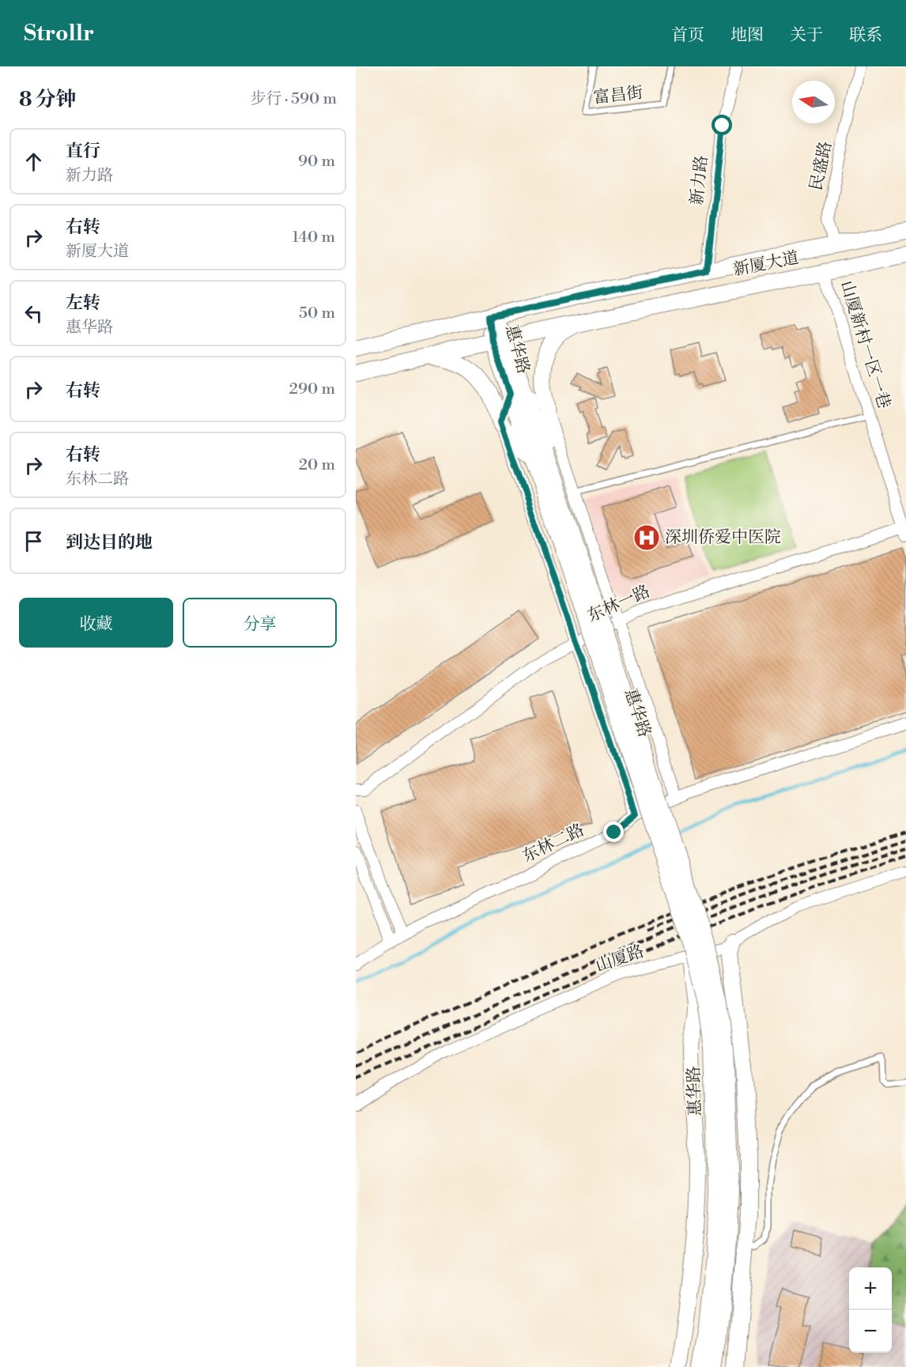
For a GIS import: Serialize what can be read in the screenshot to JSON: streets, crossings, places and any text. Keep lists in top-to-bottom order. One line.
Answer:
{"streets":{"main road":["新厦大道","惠华路"],"street":["民盛路","新力路","山厦新村一区一巷","东林一路","东林二路","山厦路"],"lane":["富昌街"]},"crossings":[["民盛路","新厦大道"],["新力路","新厦大道"],["新厦大道","山厦新村一区一巷"],["新厦大道","惠华路"],["山厦新村一区一巷","东林一路"]],"places":{"hospital":["深圳侨爱中医院"]},"north":"left","page":{"header":"Strollr","nav":["首页","地图","关于","联系"],"heading":["8 分钟","步行 · 590 m"],"list":[["直行","新力路","90 m"],["右转","新厦大道","140 m"],["左转","惠华路","50 m"],["右转","290 m"],["右转","东林二路","20 m"],"到达目的地"],"buttons":["收藏","分享"],"map_buttons":["+","−"]}}
